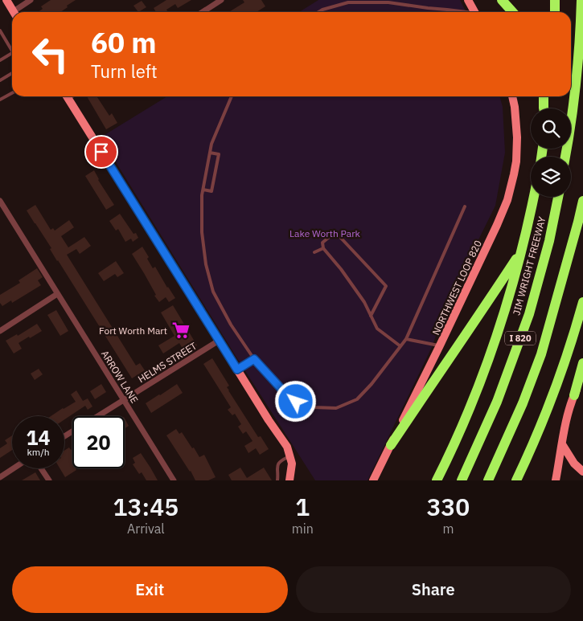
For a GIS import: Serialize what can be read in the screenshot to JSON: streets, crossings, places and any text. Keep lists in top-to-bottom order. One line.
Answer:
{"streets":{"highway":["JIM WRIGHT FREEWAY","I 820"],"main road":["NORTHWEST LOOP 820"],"street":["HELMS STREET","ARROW LANE"]},"crossings":[["HELMS STREET","ARROW LANE"]],"parks":["Lake Worth Park"],"places":{"supermarket":["Fort Worth Mart"]},"page":{"turn":["60 m","Turn left"],"speed":"14 km/h","limit":"20","eta":["13:45","Arrival","1","min","330","m"],"buttons":["Exit","Share"]}}
